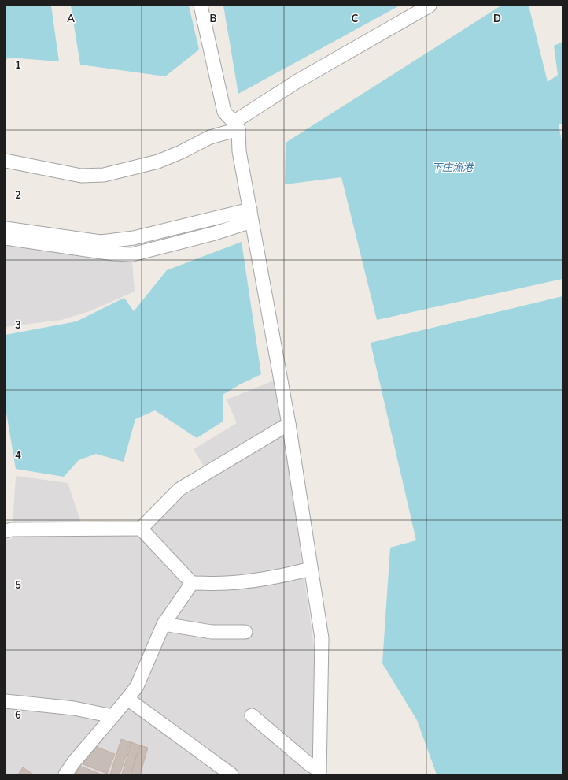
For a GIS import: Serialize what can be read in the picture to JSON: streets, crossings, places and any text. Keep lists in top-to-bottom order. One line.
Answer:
{"water":["下庄漁港"],"grid":{"columns":["A","B","C","D"],"rows":["1","2","3","4","5","6"]}}
